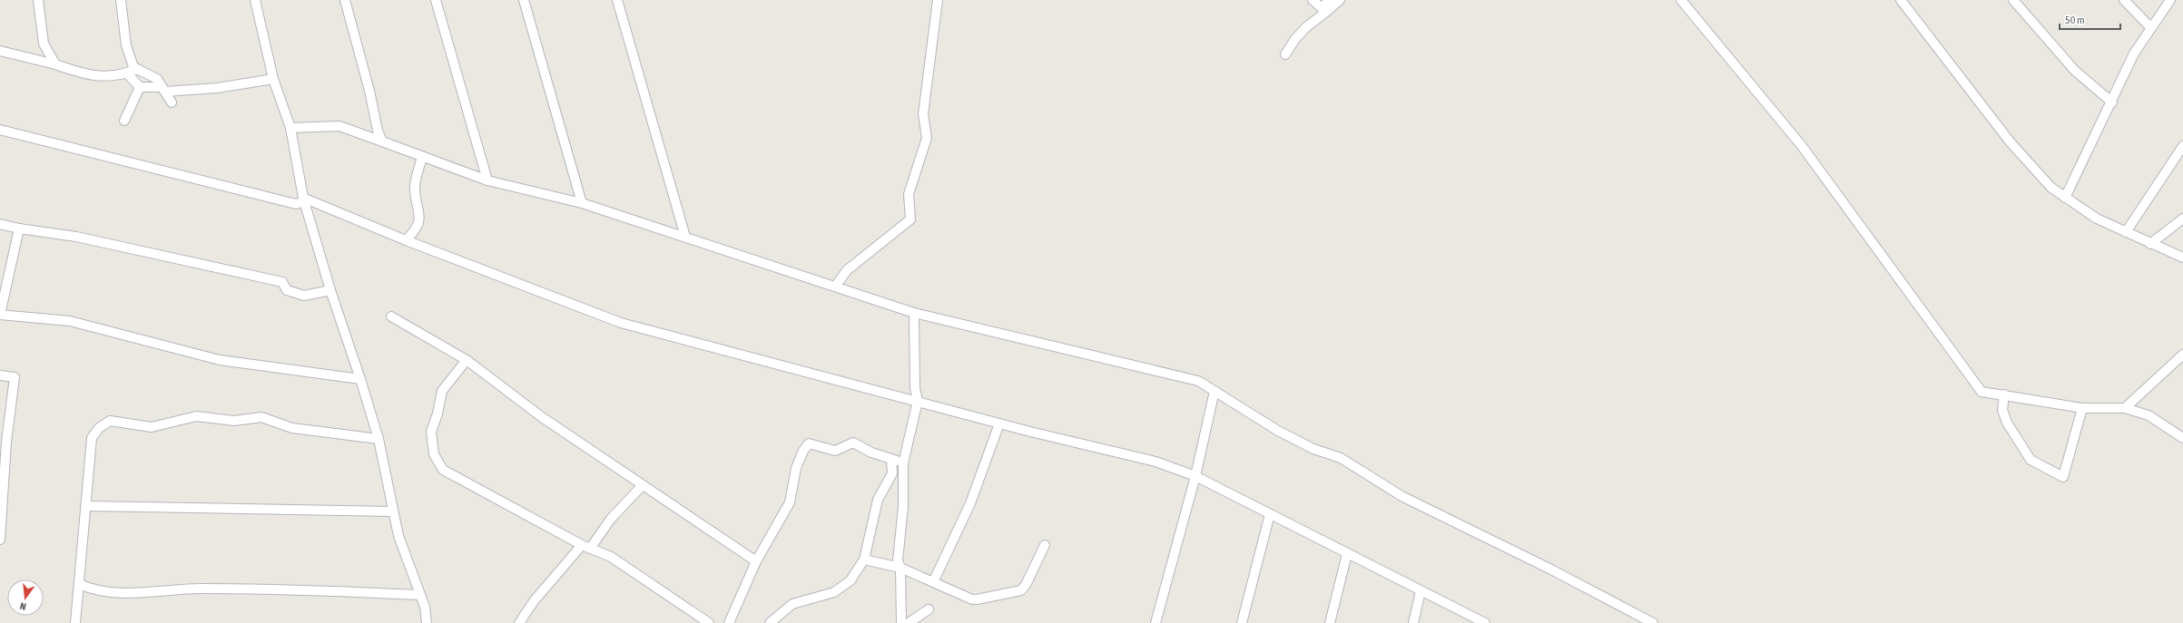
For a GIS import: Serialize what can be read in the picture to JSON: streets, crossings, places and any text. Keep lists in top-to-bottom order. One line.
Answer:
{"scale_bar":"50 m","north":"bottom"}
